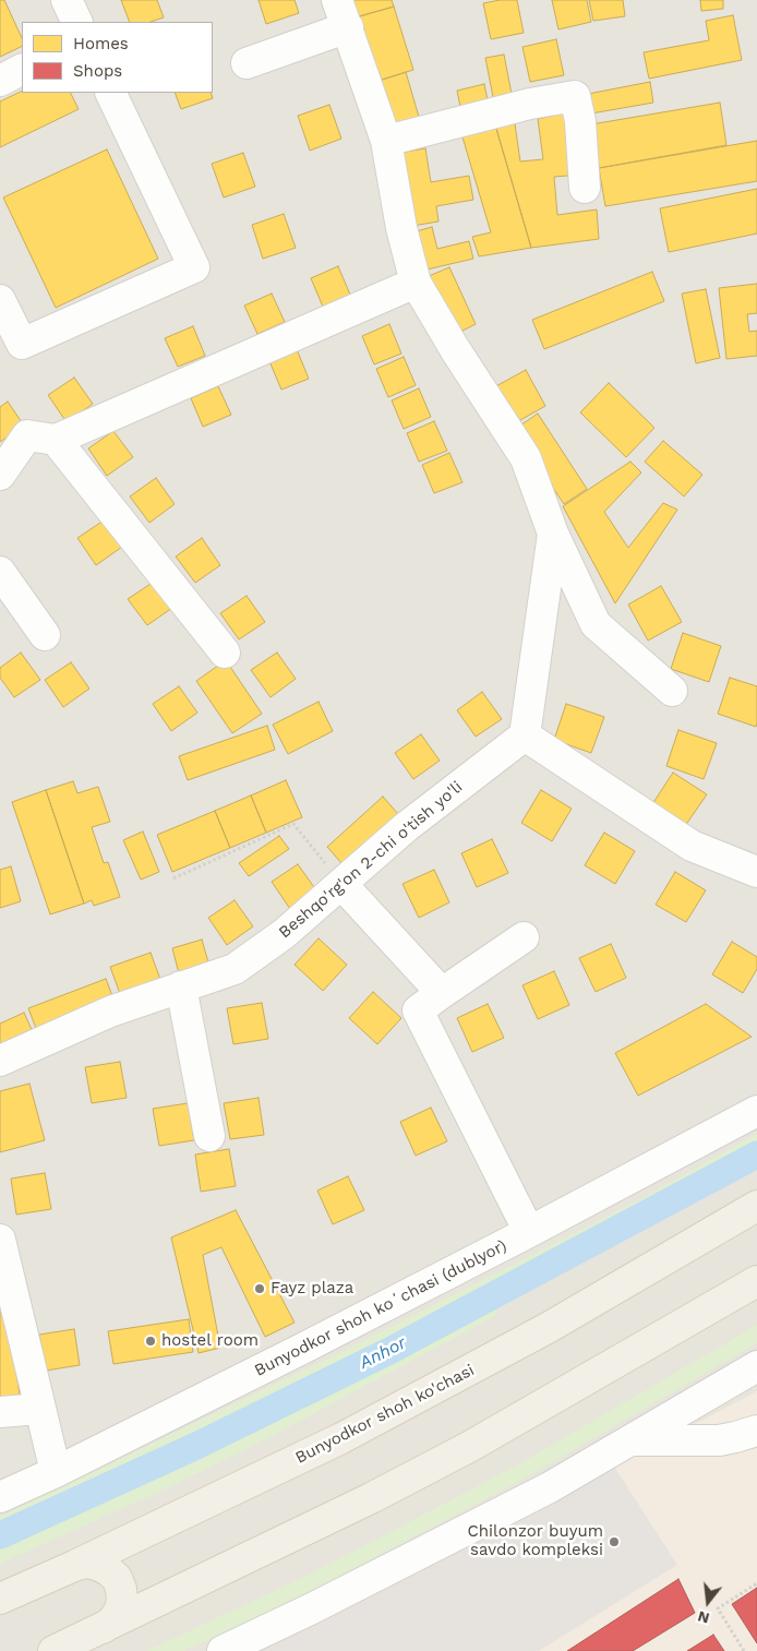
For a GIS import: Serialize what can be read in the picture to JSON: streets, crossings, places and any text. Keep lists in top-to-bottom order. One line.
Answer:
{"streets":{"main road":["Bunyodkor shoh ko'chasi"],"street":["Beshqo'rg'on 2-chi o'tish yo'li","Bunyodkor shoh koʻchasi (dublyor)"]},"water":["Anhor"],"places":["Fayz plaza","hostel room","Chilonzor buyum savdo kompleksi"],"legend":["Homes","Shops"],"north":"bottom"}
